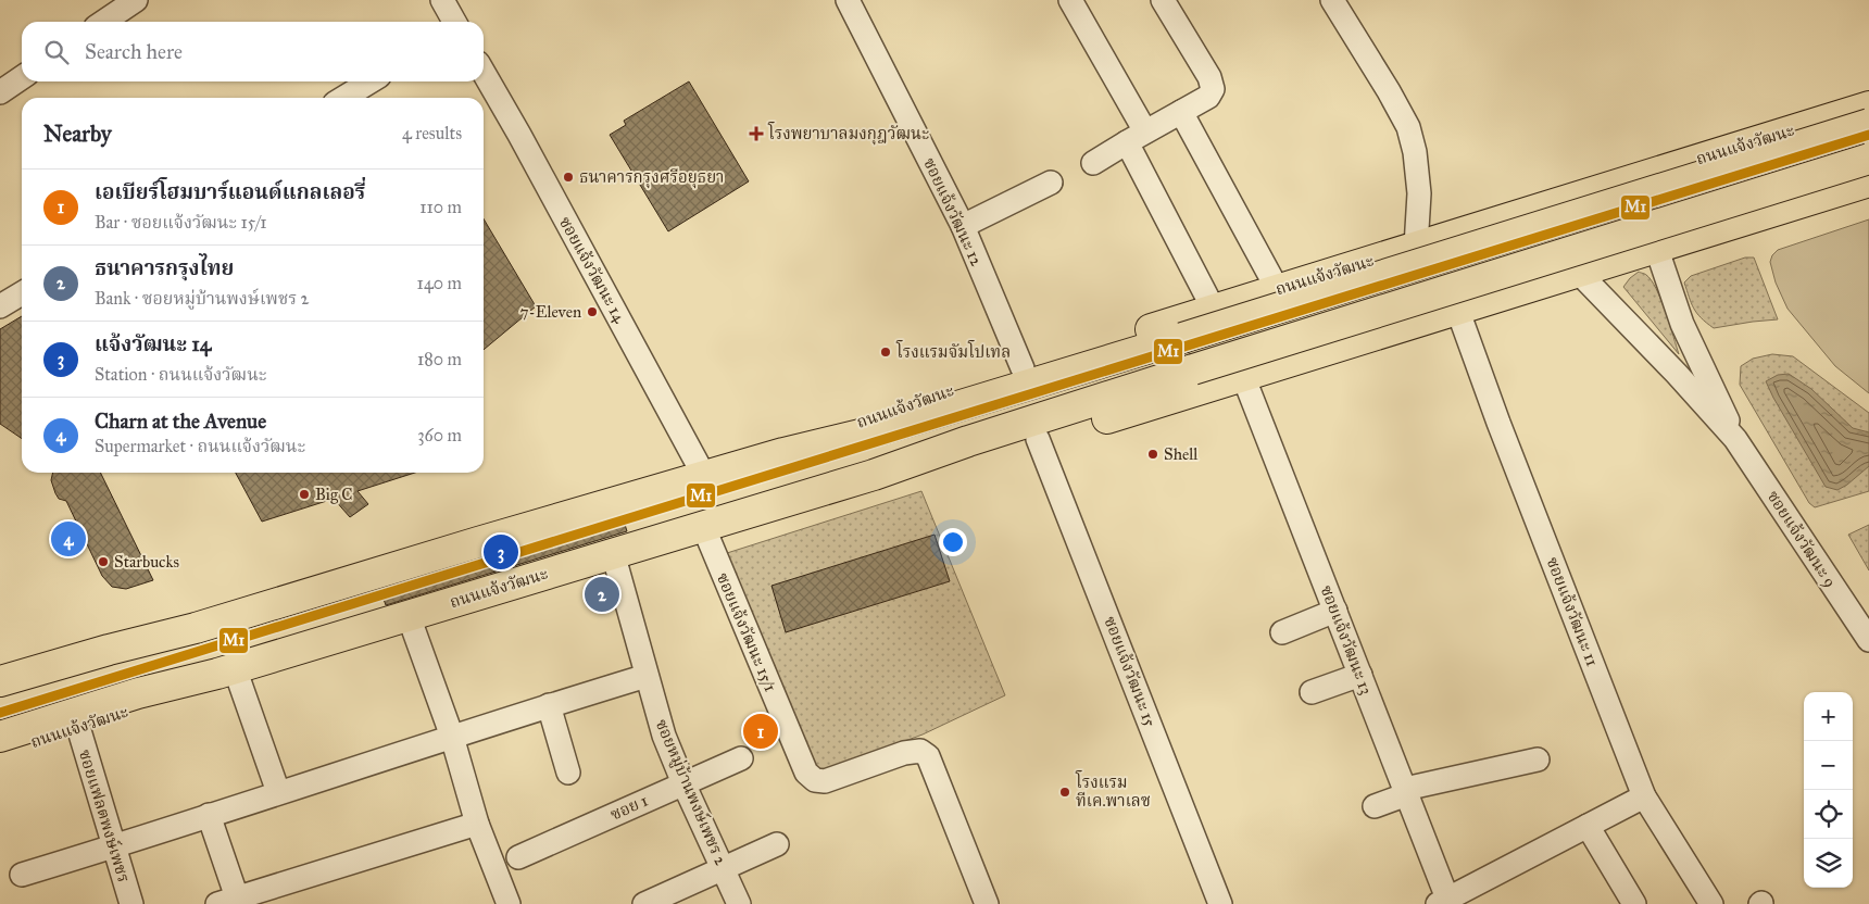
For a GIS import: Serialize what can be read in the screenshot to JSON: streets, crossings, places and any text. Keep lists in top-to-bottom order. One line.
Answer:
{"streets":{"main road":["ถนนแจ้งวัฒนะ"],"street":["ซอยแจ้งวัฒนะ 12","ซอยแจ้งวัฒนะ 14","ซอยแจ้งวัฒนะ 9","ซอยแจ้งวัฒนะ 11","ซอยแจ้งวัฒนะ 15/1","ซอยแจ้งวัฒนะ 13","ซอยแจ้งวัฒนะ 15","ซอยหมู่บ้านพงษ์เพชร 2","ซอย 1","ซอยแฟลตพงษ์เพชร"]},"crossings":[["ถนนแจ้งวัฒนะ","ซอยแจ้งวัฒนะ 12"],["ถนนแจ้งวัฒนะ","ซอยแจ้งวัฒนะ 14"],["ถนนแจ้งวัฒนะ","ซอยแจ้งวัฒนะ 9"],["ถนนแจ้งวัฒนะ","ซอยแจ้งวัฒนะ 11"],["ถนนแจ้งวัฒนะ","ซอยแจ้งวัฒนะ 15/1"],["ถนนแจ้งวัฒนะ","ซอยแจ้งวัฒนะ 13"],["ถนนแจ้งวัฒนะ","ซอยแจ้งวัฒนะ 15"],["ถนนแจ้งวัฒนะ","ซอยหมู่บ้านพงษ์เพชร 2"],["ถนนแจ้งวัฒนะ","ซอยแฟลตพงษ์เพชร"],["ซอยหมู่บ้านพงษ์เพชร 2","ซอย 1"]],"places":{"health":["โรงพยาบาลมงกุฎวัฒนะ"],"other":["ธนาคารกรุงศรีอยุธยา","7-Eleven","โรงแรมจัมโปเทล","Shell","Big C","Starbucks","โรงแรม ทีเค.พาเลซ"]},"lines":["transit line M1"],"page":{"search":"Search here","heading":["Nearby","4 results"],"list":[{"mark":"1","name":"เอเบียร์โฮมบาร์แอนด์แกลเลอรี่","note":"Bar · ซอยแจ้งวัฒนะ 15/1","value":"110 m"},{"mark":"2","name":"ธนาคารกรุงไทย","note":"Bank · ซอยหมู่บ้านพงษ์เพชร 2","value":"140 m"},{"mark":"3","name":"แจ้งวัฒนะ 14","note":"Station · ถนนแจ้งวัฒนะ","value":"180 m"},{"mark":"4","name":"Charn at the Avenue","note":"Supermarket · ถนนแจ้งวัฒนะ","value":"360 m"}],"pins":["4","3","2","1"],"map_buttons":["+","−"]}}
